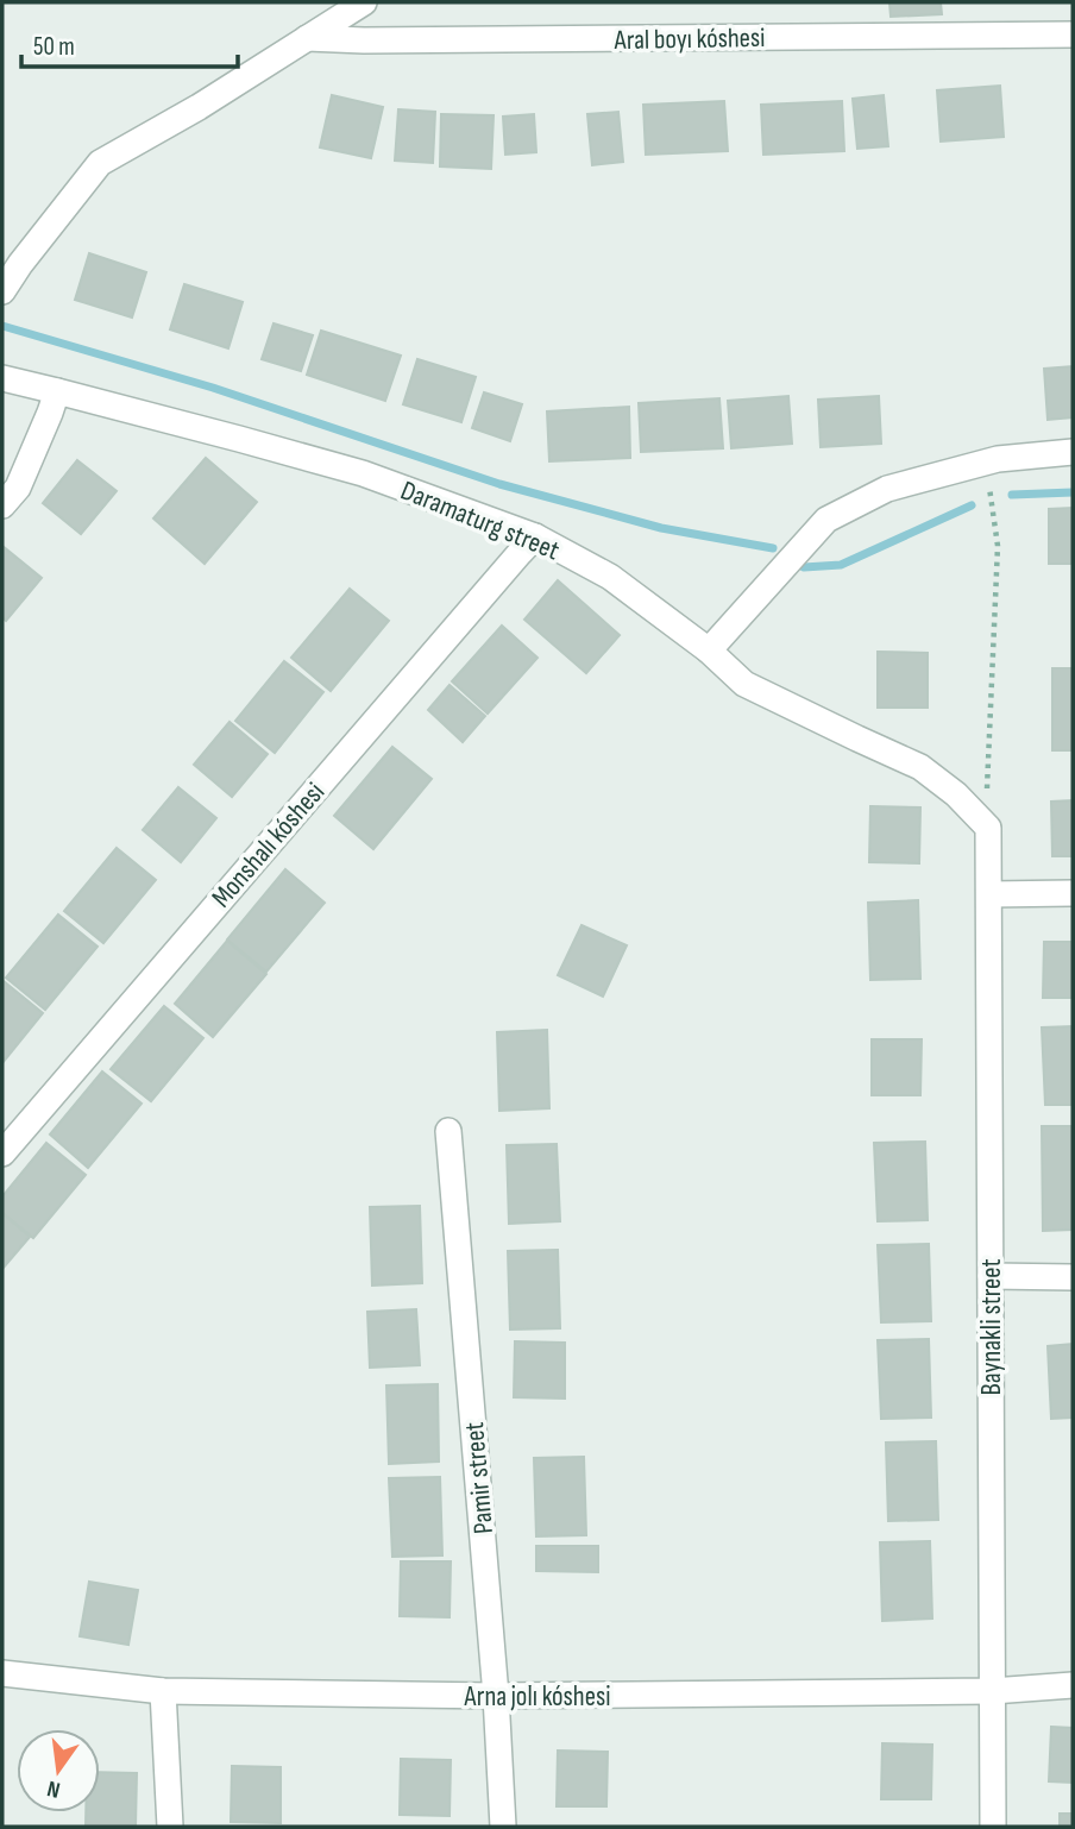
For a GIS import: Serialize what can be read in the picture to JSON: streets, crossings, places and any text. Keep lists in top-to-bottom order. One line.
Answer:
{"streets":{"street":["Aral boyı kóshesi","Daramaturg street","Monshalı kóshesi","Baynakli street","Pamir street","Arna jolı kóshesi"]},"crossings":[["Daramaturg street","Monshalı kóshesi"],["Daramaturg street","Baynakli street"],["Baynakli street","Arna jolı kóshesi"],["Pamir street","Arna jolı kóshesi"]],"scale_bar":"50 m","north":"bottom"}
